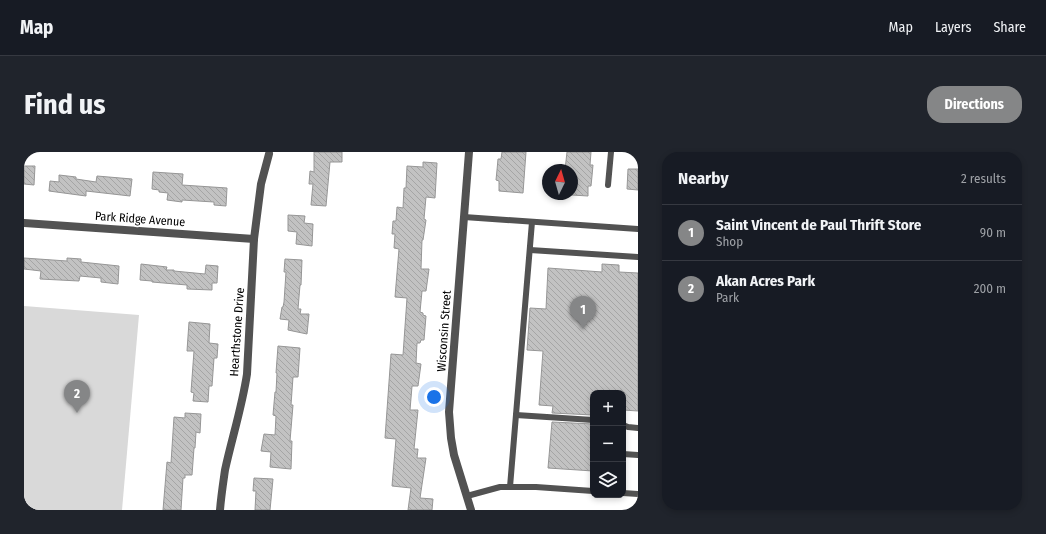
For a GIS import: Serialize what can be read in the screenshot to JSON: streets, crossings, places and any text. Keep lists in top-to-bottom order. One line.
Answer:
{"streets":{"street":["Park Ridge Avenue","Wisconsin Street","Hearthstone Drive"]},"crossings":[["Park Ridge Avenue","Hearthstone Drive"]],"north":"top","page":{"header":"Map","nav":["Map","Layers","Share"],"buttons":"Directions","title":"Find us","heading":["Nearby","2 results"],"list":[{"mark":"1","name":"Saint Vincent de Paul Thrift Store","note":"Shop","value":"90 m"},{"mark":"2","name":"Akan Acres Park","note":"Park","value":"200 m"}],"pins":["1","2"],"map_buttons":["+","−"]}}
